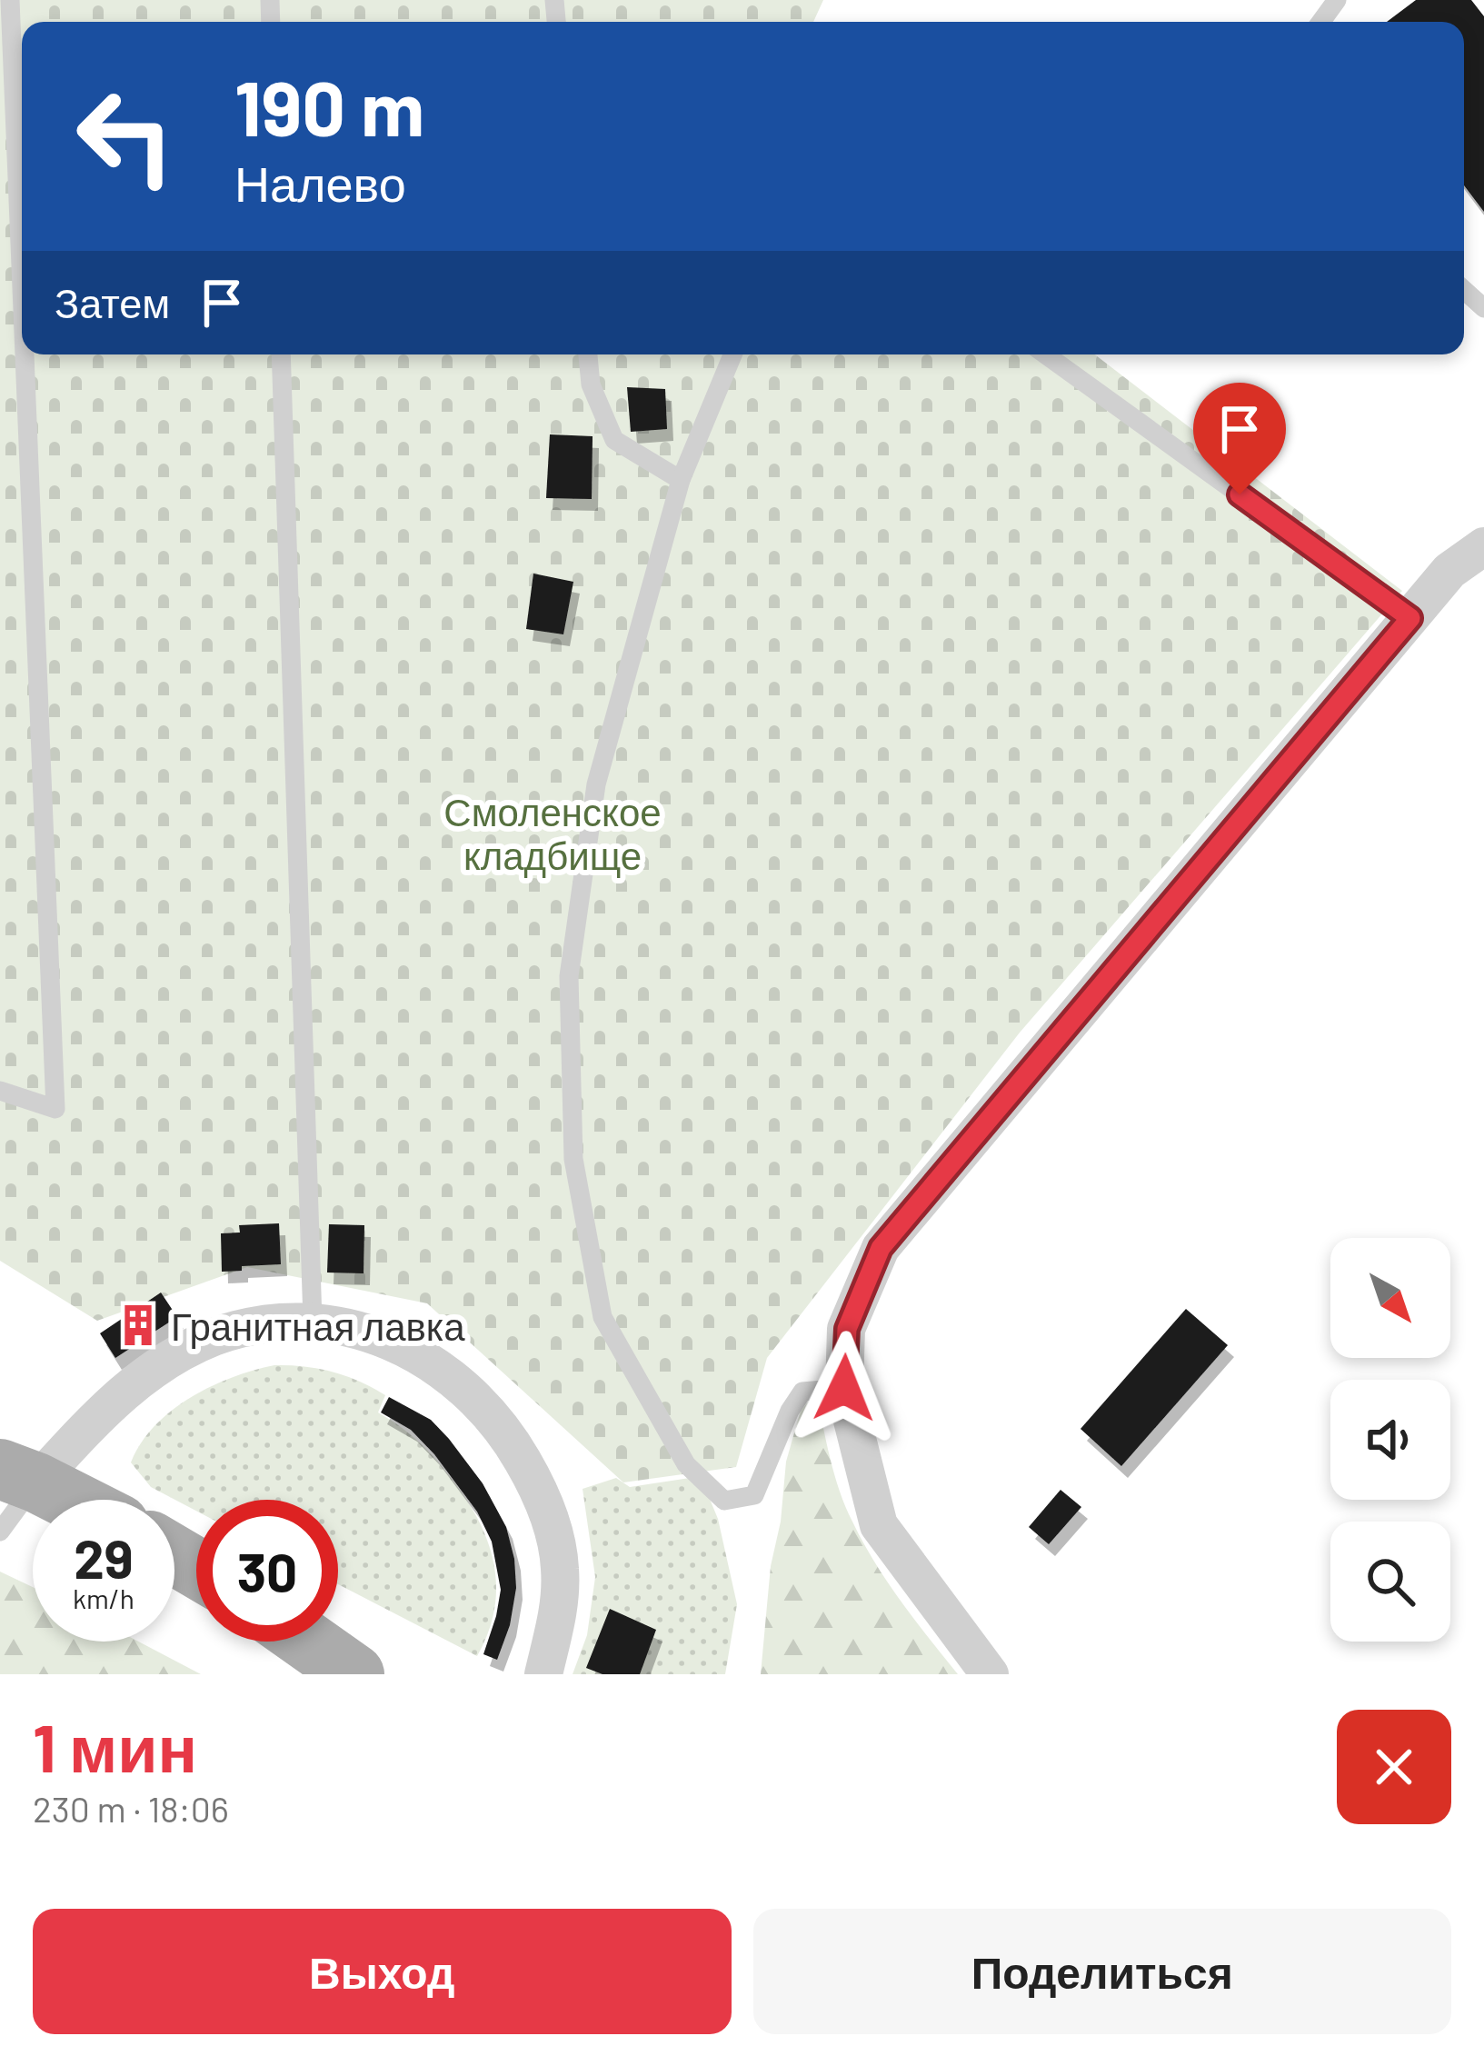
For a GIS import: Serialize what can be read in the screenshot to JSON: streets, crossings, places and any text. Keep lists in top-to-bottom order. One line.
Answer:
{"parks":["Смоленское кладбище"],"places":{"building":["Гранитная лавка"]},"north":"bottom right","page":{"turn":["190 m","Налево"],"then":"Затем","speed":"29 km/h","limit":"30","heading":["1 мин","230 m · 18:06"],"buttons":["Выход","Поделиться"]}}
